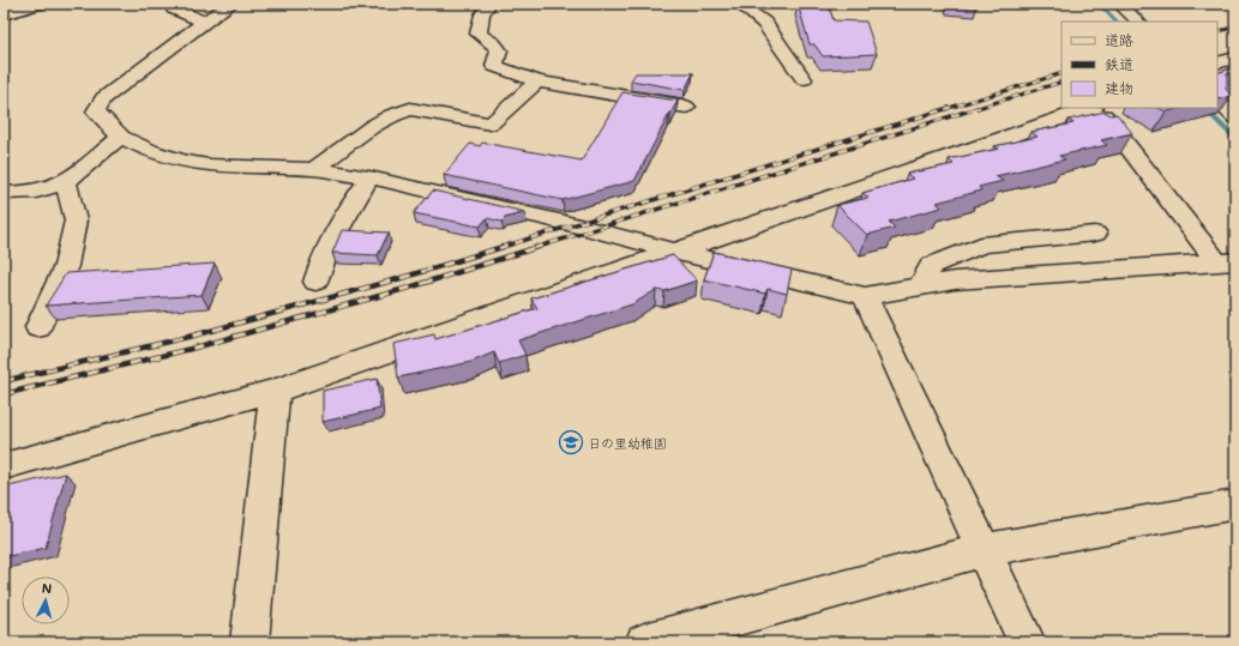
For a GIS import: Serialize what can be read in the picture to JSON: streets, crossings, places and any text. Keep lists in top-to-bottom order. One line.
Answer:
{"places":{"school or university":["日の里幼稚園"]},"legend":["道路","鉄道","建物"],"north":"top"}
